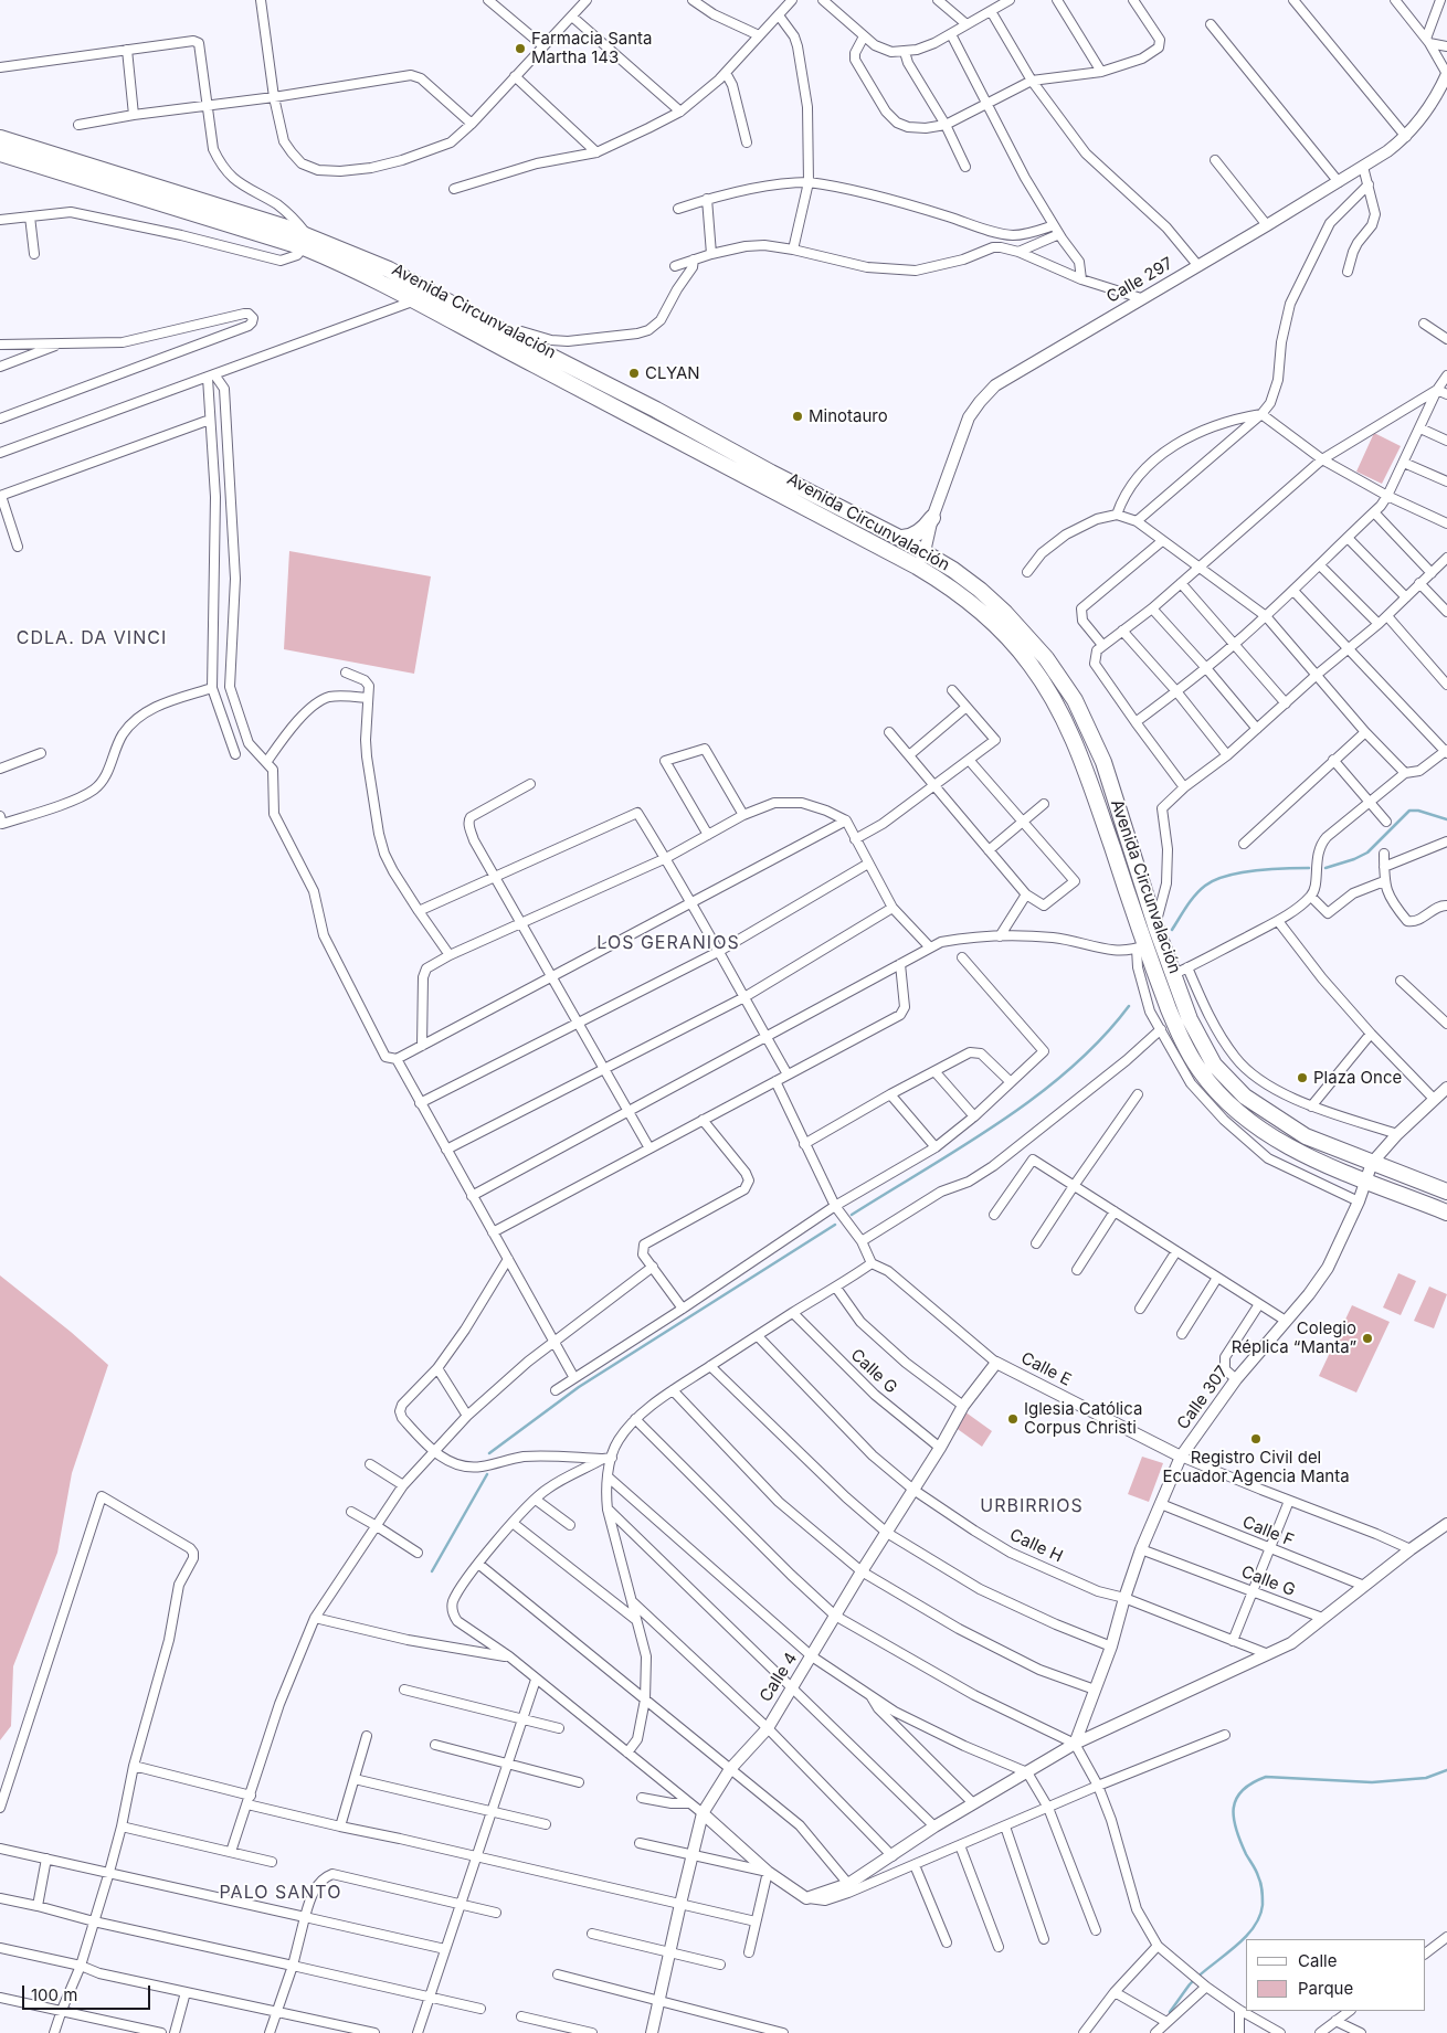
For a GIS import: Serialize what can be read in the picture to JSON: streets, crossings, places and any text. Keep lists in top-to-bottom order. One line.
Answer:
{"streets":{"highway":["Avenida Circunvalación"],"street":["Calle 297","Calle E","Calle G","Calle 307","Calle F","Calle H","Calle 4"]},"crossings":[["Calle 297","Avenida Circunvalación"],["Avenida Circunvalación","Calle 307"],["Calle E","Calle 307"],["Calle E","Calle 4"],["Calle G","Calle 307"],["Calle G","Calle 4"],["Calle 307","Calle F"],["Calle 307","Calle H"],["Calle H","Calle 4"]],"districts":["CDLA. DA VINCI","LOS GERANIOS","URBIRRIOS","PALO SANTO"],"places":["Farmacia Santa Martha 143","CLYAN","Minotauro","Plaza Once","Colegio Réplica “Manta”","Iglesia Católica Corpus Christi","Registro Civil del Ecuador Agencia Manta"],"legend":["Calle","Parque"],"scale_bar":"100 m"}
